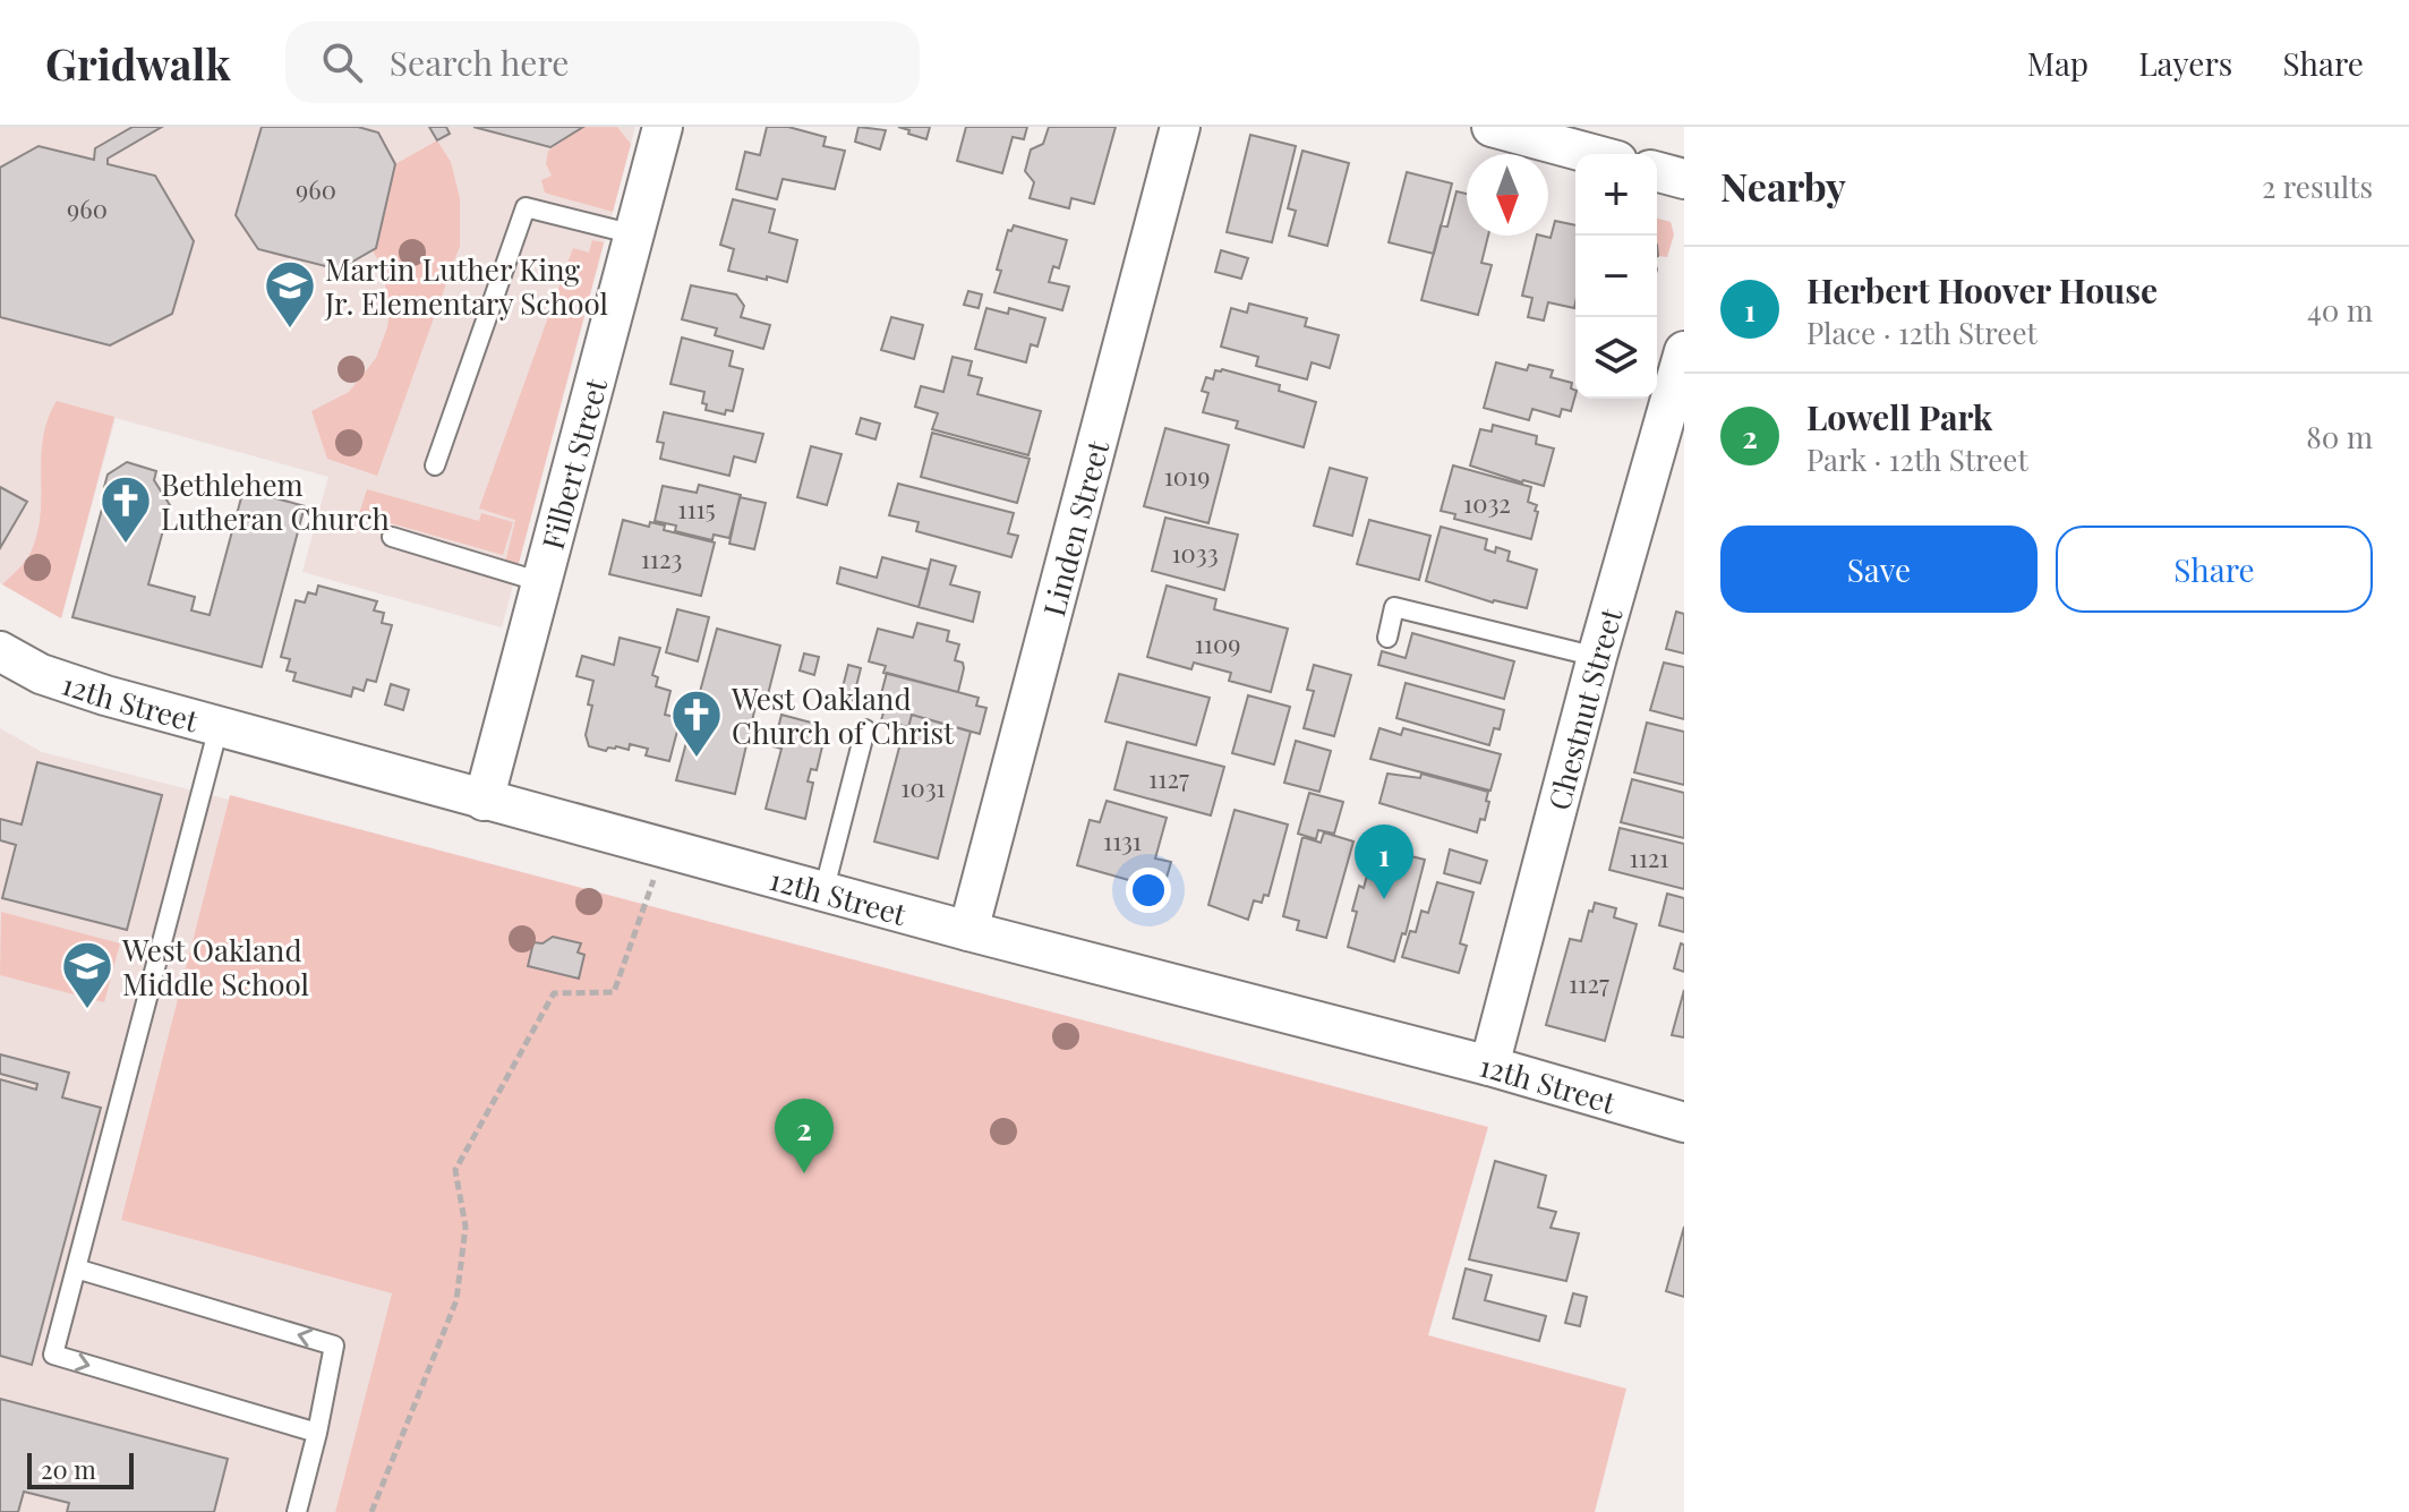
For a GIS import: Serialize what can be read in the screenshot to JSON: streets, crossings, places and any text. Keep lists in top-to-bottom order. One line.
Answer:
{"streets":{"street":["Filbert Street","Linden Street","12th Street","Chestnut Street"]},"crossings":[["Filbert Street","12th Street"],["Linden Street","12th Street"],["12th Street","Chestnut Street"]],"places":{"school or university":["Martin Luther King Jr. Elementary School","West Oakland Middle School"],"church":["Bethlehem Lutheran Church","West Oakland Church of Christ"]},"house_numbers":["960","960","1019","1032","1115","1033","1123","1109","1127","1031","1131","1121","1127"],"scale_bar":"20 m","north":"bottom","page":{"header":"Gridwalk","search":"Search here","nav":["Map","Layers","Share"],"heading":["Nearby","2 results"],"map_buttons":["+","−"],"list":[{"mark":"1","name":"Herbert Hoover House","note":"Place · 12th Street","value":"40 m"},{"mark":"2","name":"Lowell Park","note":"Park · 12th Street","value":"80 m"}],"buttons":["Save","Share"],"pins":["1","2"],"scale":"20 m"}}
